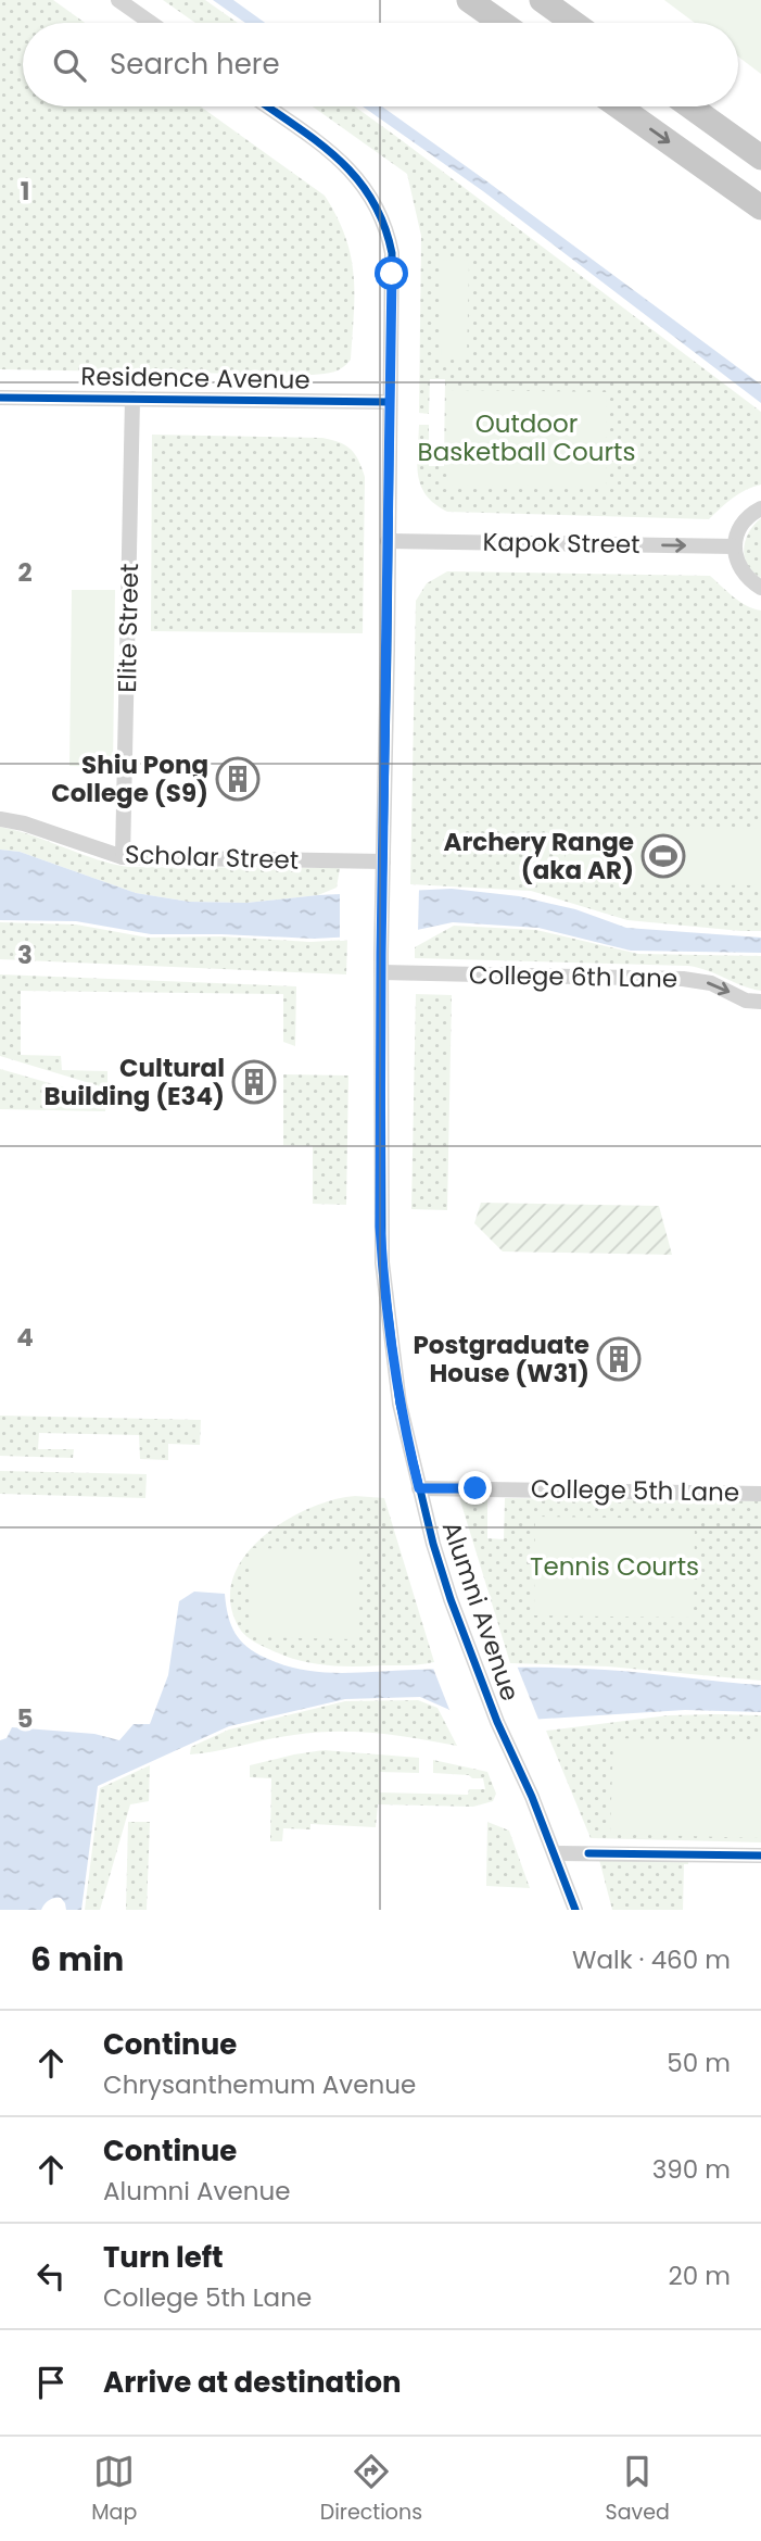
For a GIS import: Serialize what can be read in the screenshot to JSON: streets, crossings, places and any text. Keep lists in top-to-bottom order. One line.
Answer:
{"streets":{"street":["Residence Avenue","Kapok Street","Elite Street","Scholar Street","College 6th Lane","College 5th Lane","Alumni Avenue"]},"crossings":[["Residence Avenue","Elite Street"],["Residence Avenue","Alumni Avenue"],["Kapok Street","Alumni Avenue"],["Elite Street","Scholar Street"],["Scholar Street","Alumni Avenue"],["College 6th Lane","Alumni Avenue"],["College 5th Lane","Alumni Avenue"]],"one_way":["Kapok Street","College 6th Lane"],"parks":["Outdoor Basketball Courts","Tennis Courts"],"places":{"building":["Shiu Pong College (S9)","Cultural Building (E34)","Postgraduate House (W31)"],"sports":["Archery Range (aka AR)"]},"page":{"search":"Search here","heading":["6 min","Walk · 460 m"],"list":[["Continue","Chrysanthemum Avenue","50 m"],["Continue","Alumni Avenue","390 m"],["Turn left","College 5th Lane","20 m"],"Arrive at destination"],"nav":["Map","Directions","Saved"]},"grid":{"rows":["1","2","3","4","5"]}}
